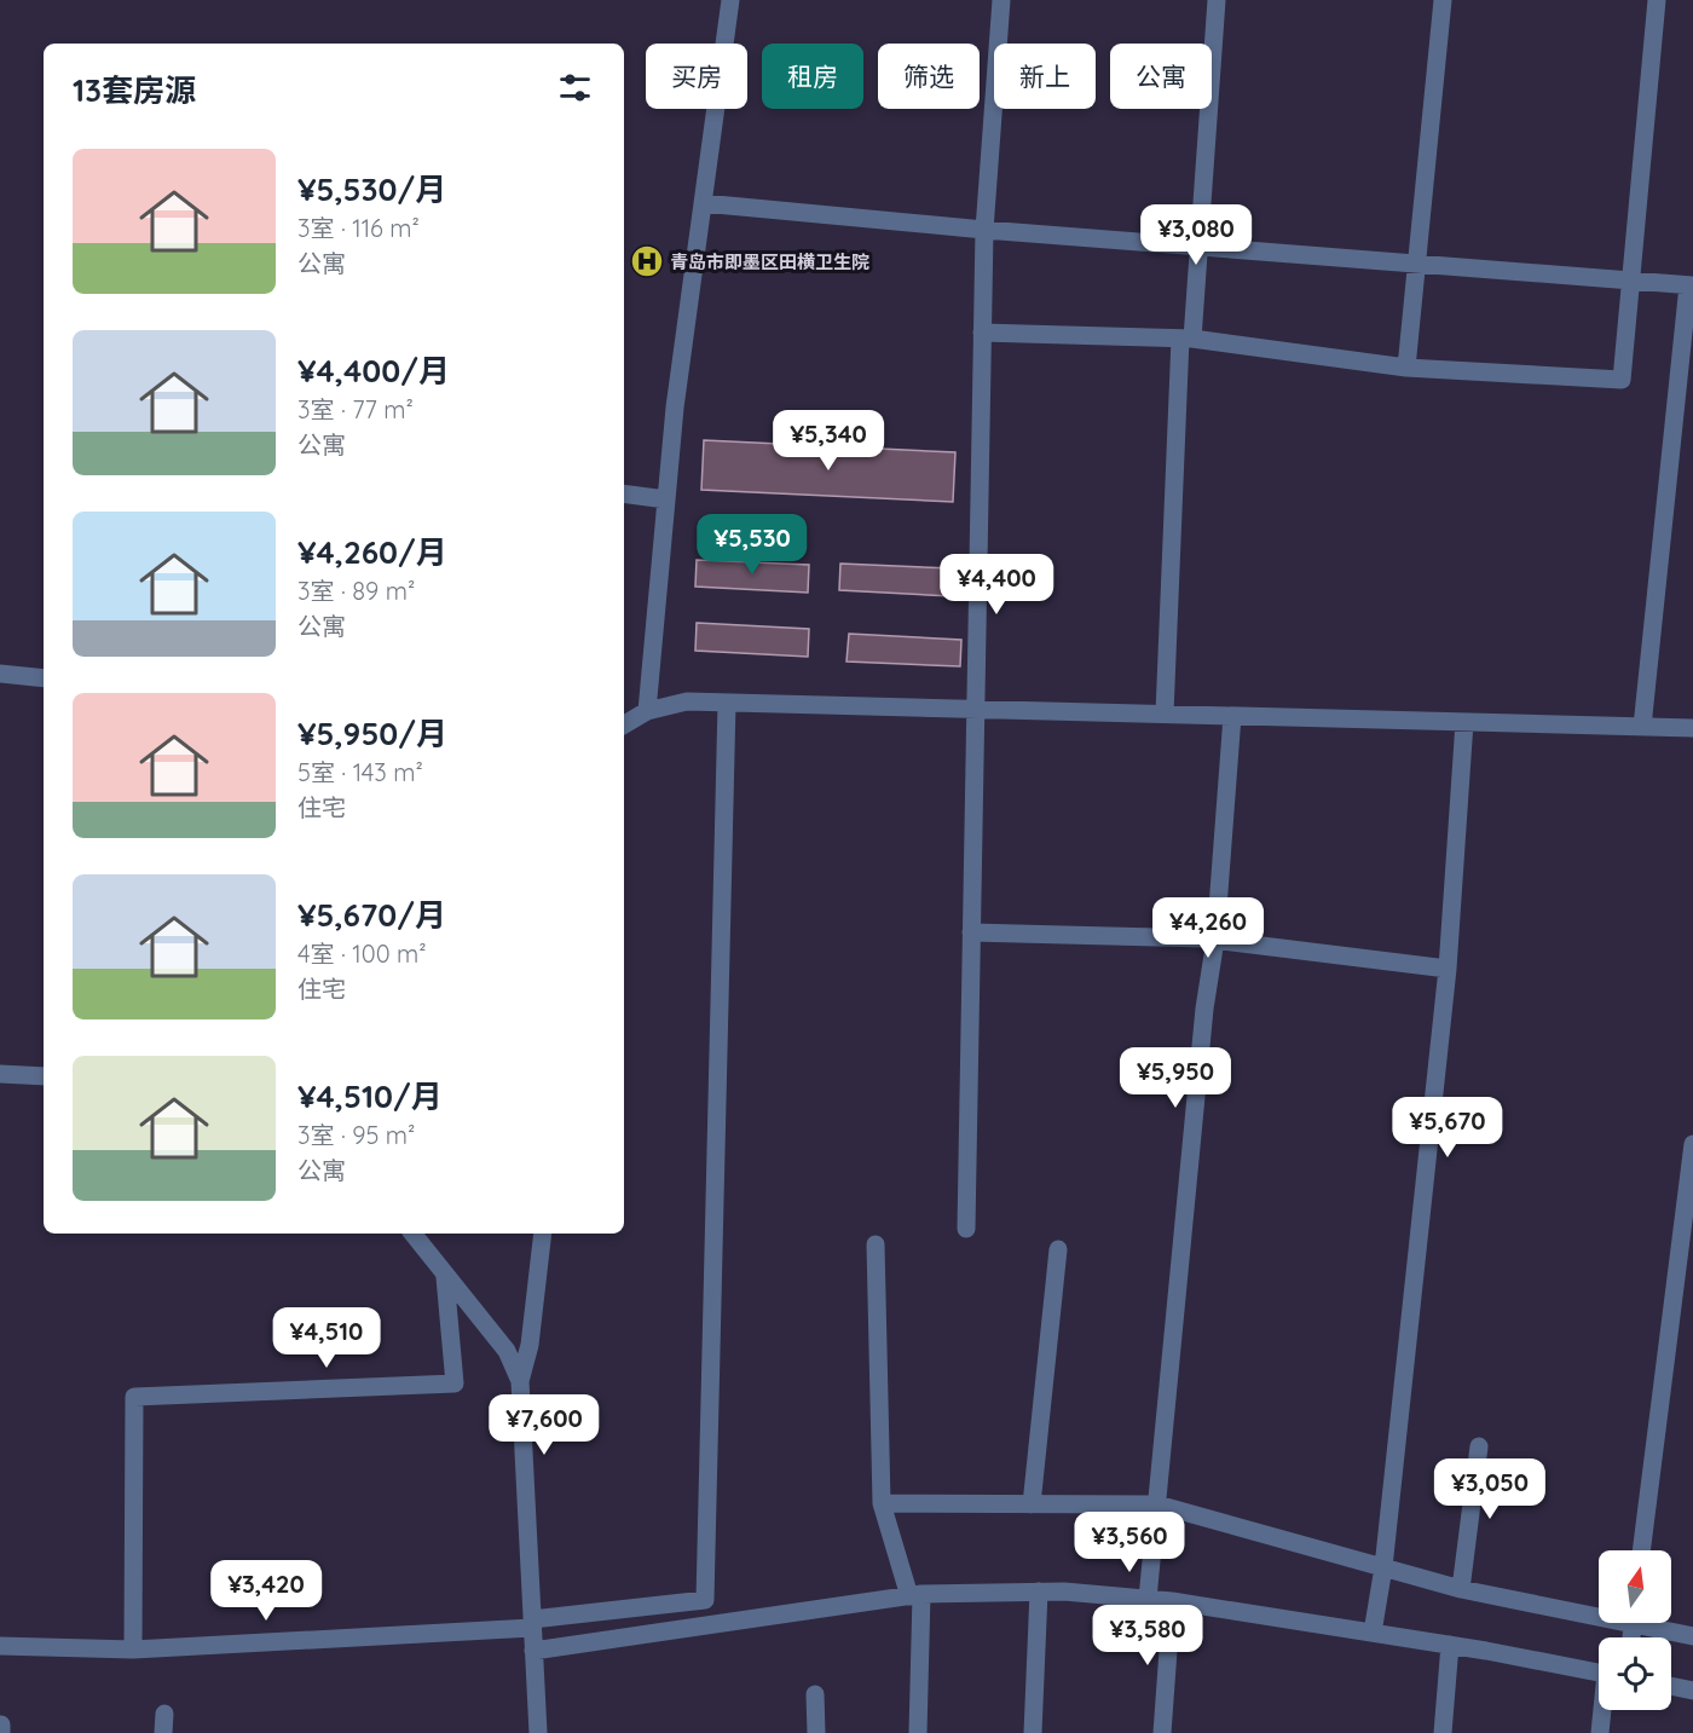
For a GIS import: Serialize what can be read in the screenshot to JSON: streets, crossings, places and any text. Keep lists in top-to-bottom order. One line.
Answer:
{"places":{"hospital":["青岛市即墨区田横卫生院"]},"north":"top","page":{"chip":["买房","租房","筛选","新上","公寓"],"heading":"13套房源","list":[{"name":"¥5,530/月","note":"3室 · 116 m² · 公寓"},{"name":"¥4,400/月","note":"3室 · 77 m² · 公寓"},{"name":"¥4,260/月","note":"3室 · 89 m² · 公寓"},{"name":"¥5,950/月","note":"5室 · 143 m² · 住宅"},{"name":"¥5,670/月","note":"4室 · 100 m² · 住宅"},{"name":"¥4,510/月","note":"3室 · 95 m² · 公寓"}],"price":["¥3,080","¥5,340","¥5,530","¥4,400","¥4,260","¥5,950","¥5,670","¥4,510","¥7,600","¥3,050","¥3,560","¥3,420","¥3,580"]}}
